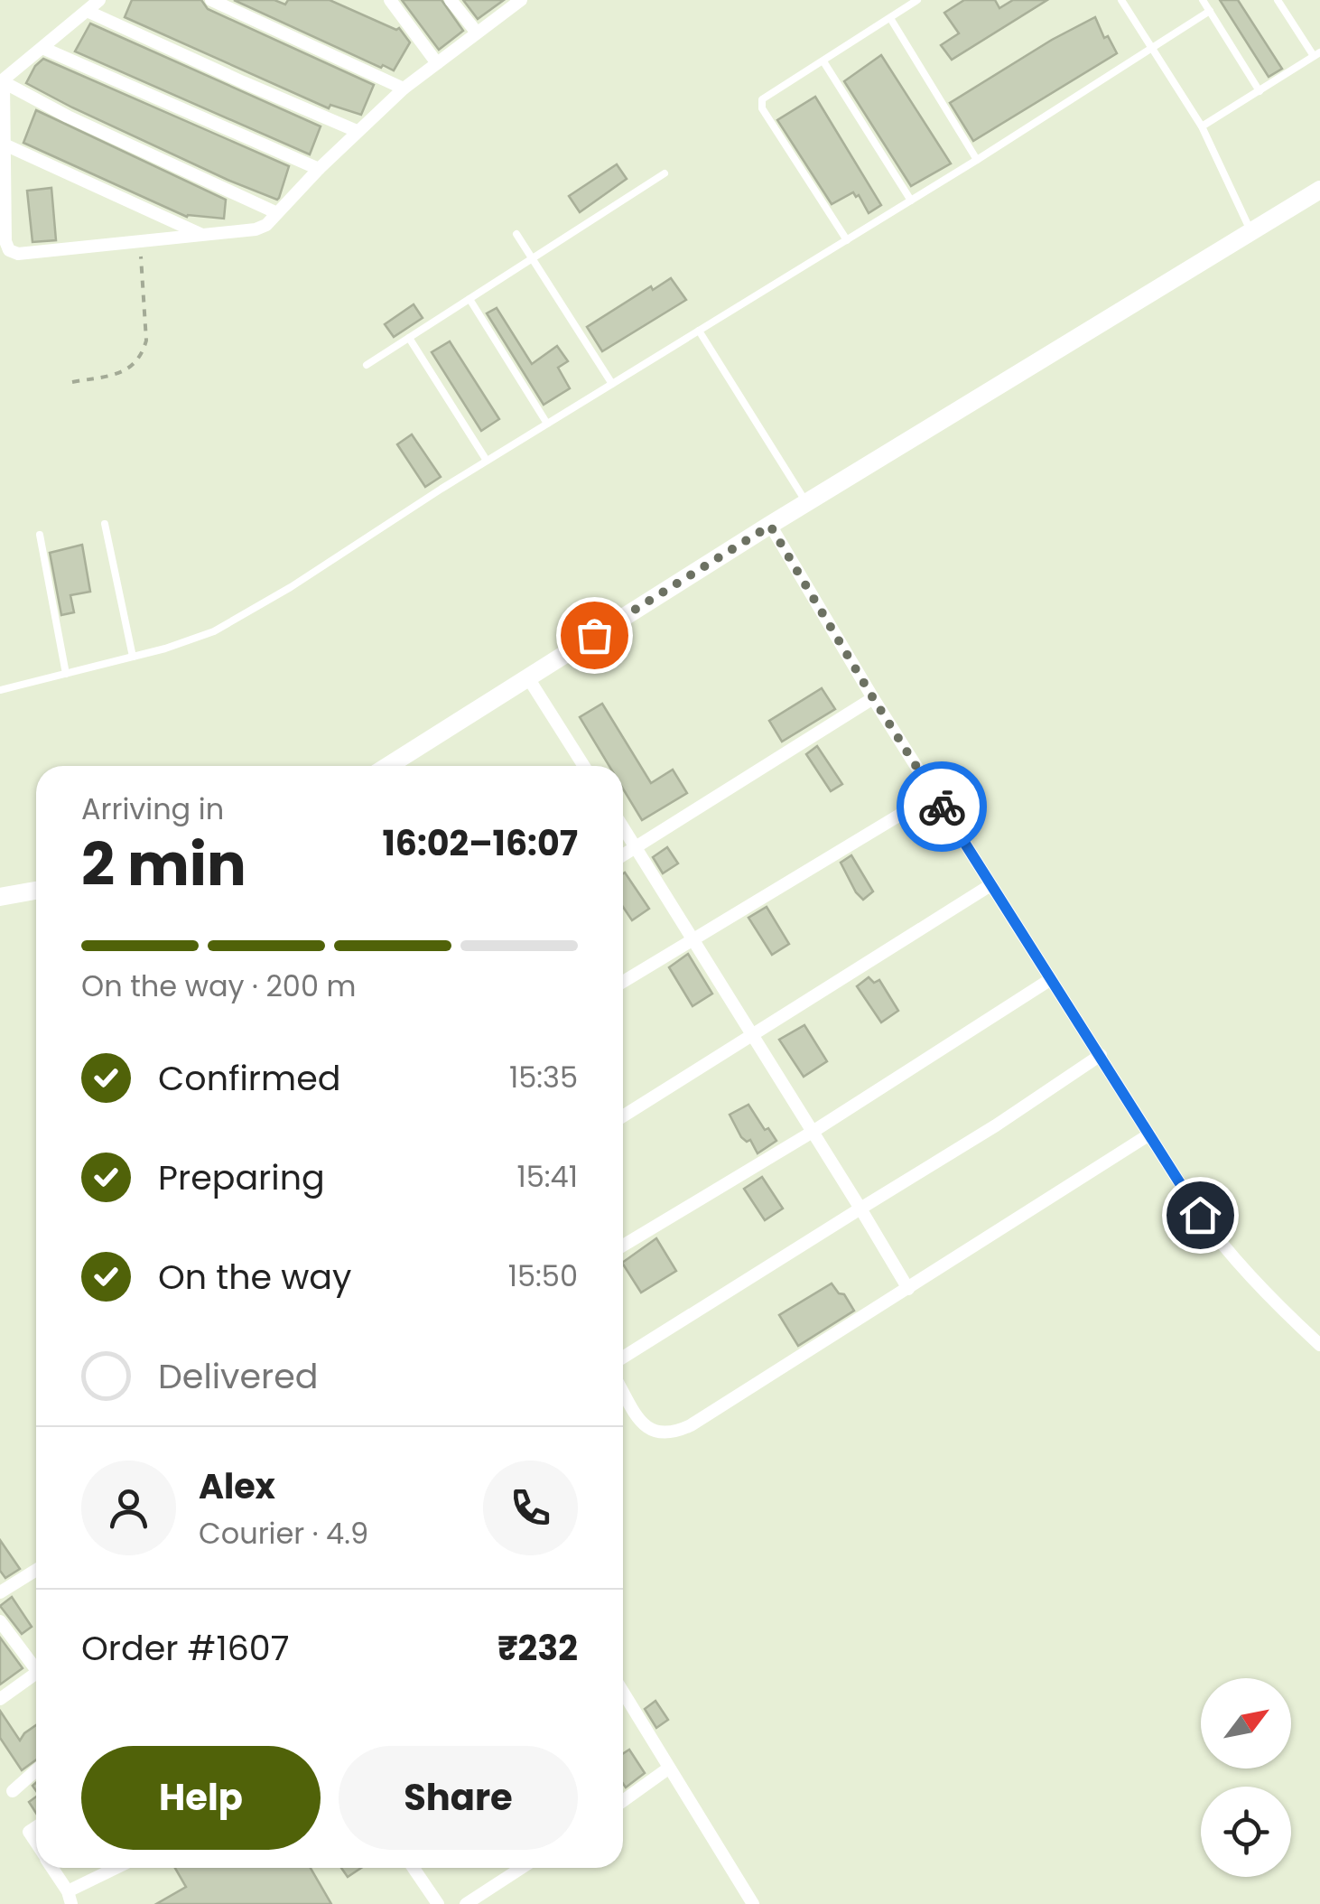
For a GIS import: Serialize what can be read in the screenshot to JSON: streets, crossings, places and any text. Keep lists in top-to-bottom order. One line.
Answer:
{"north":"top right","page":{"heading":["2 min","Arriving in","16:02–16:07"],"panel":["Alex","Courier · 4.9","Order #1607","₹232"],"bar":"On the way · 200 m","list":[["Confirmed","15:35"],["Preparing","15:41"],["On the way","15:50"],"Delivered"],"buttons":["Help","Share"]}}
